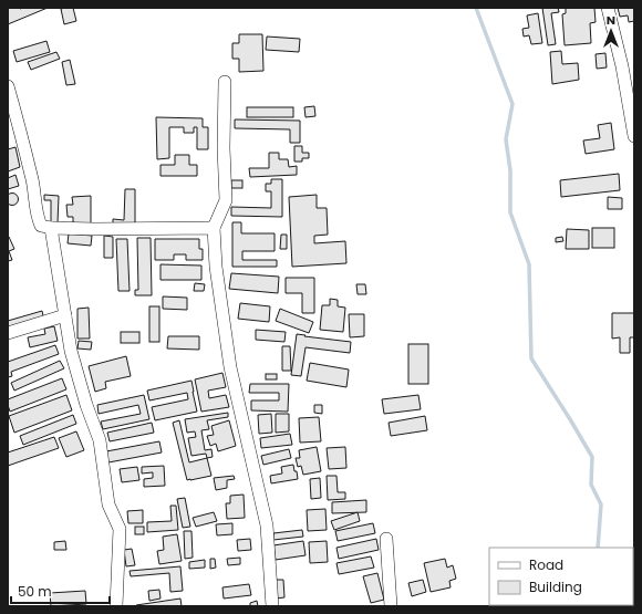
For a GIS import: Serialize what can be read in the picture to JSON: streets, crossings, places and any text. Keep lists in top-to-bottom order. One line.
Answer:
{"legend":["Road","Building"],"scale_bar":"50 m","north":"top"}
